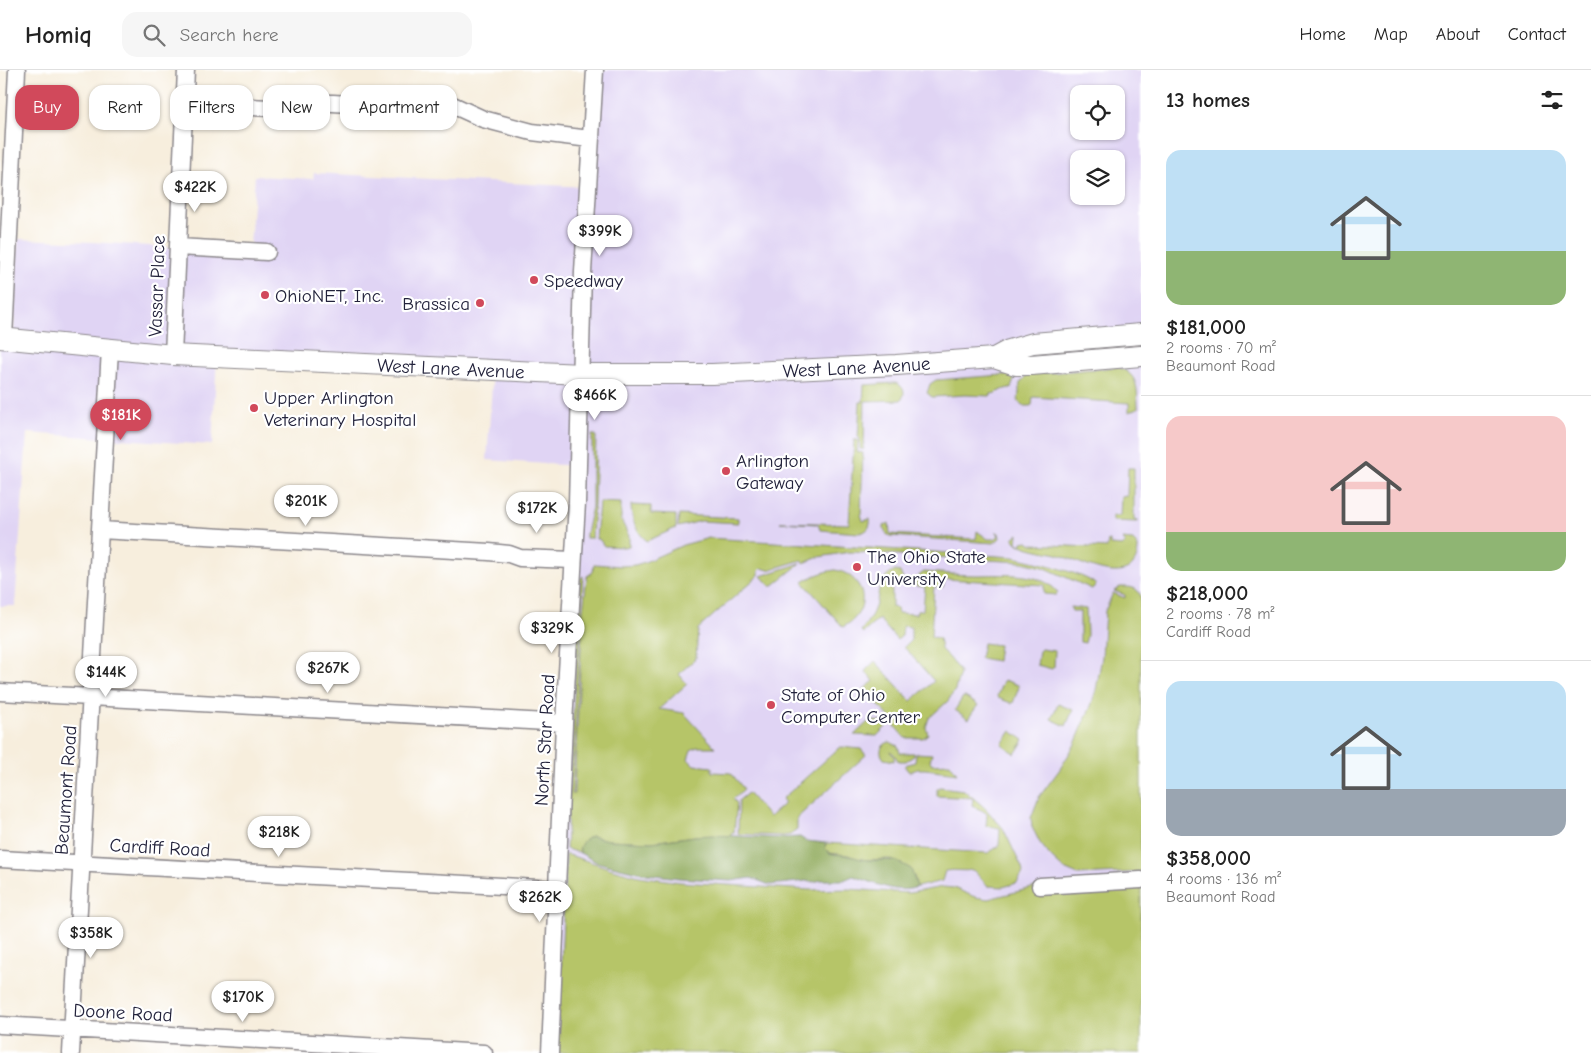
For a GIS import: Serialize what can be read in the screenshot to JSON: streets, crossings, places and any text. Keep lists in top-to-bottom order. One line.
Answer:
{"streets":{"main road":["West Lane Avenue"],"street":["Vassar Place","North Star Road","Beaumont Road","Cardiff Road","Doone Road"]},"crossings":[["Vassar Place","West Lane Avenue"],["West Lane Avenue","North Star Road"],["West Lane Avenue","Beaumont Road"],["North Star Road","Cardiff Road"],["Beaumont Road","Cardiff Road"],["Beaumont Road","Doone Road"]],"places":["Speedway","OhioNET, Inc.","Brassica","Upper Arlington Veterinary Hospital","Arlington Gateway","The Ohio State University","State of Ohio Computer Center"],"page":{"header":"Homiq","search":"Search here","nav":["Home","Map","About","Contact"],"heading":"13 homes","chip":["Buy","Rent","Filters","New","Apartment"],"list":[{"name":"$181,000","note":"2 rooms · 70 m² · Beaumont Road"},{"name":"$218,000","note":"2 rooms · 78 m² · Cardiff Road"},{"name":"$358,000","note":"4 rooms · 136 m² · Beaumont Road"}],"price":["$422K","$399K","$466K","$181K","$201K","$172K","$329K","$267K","$144K","$218K","$262K","$358K","$170K"]}}
